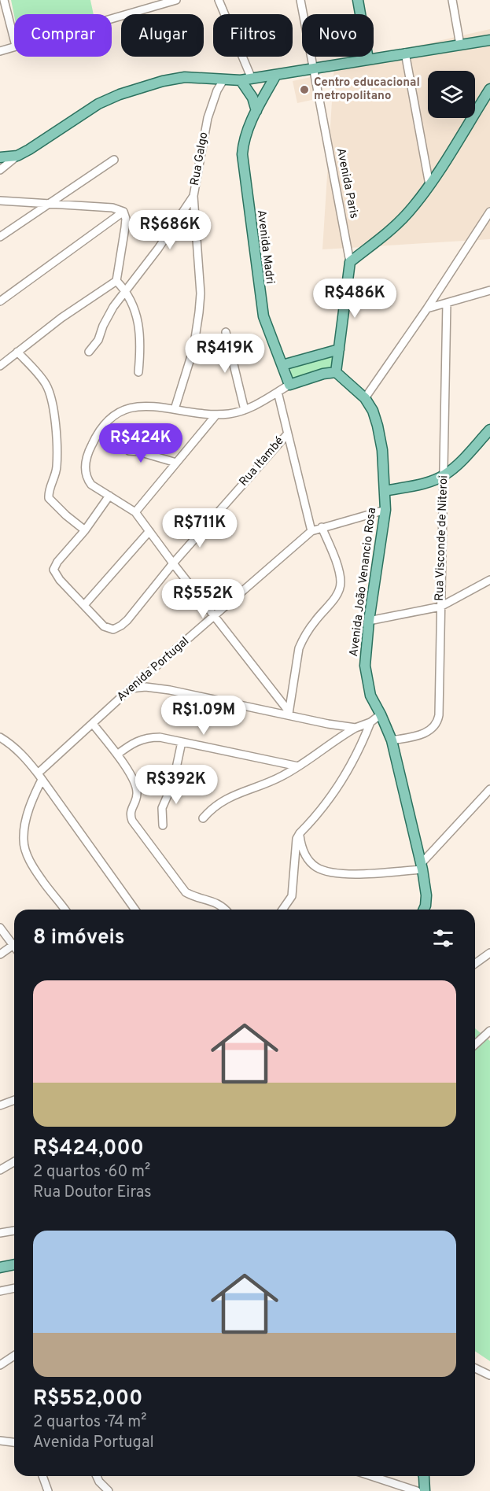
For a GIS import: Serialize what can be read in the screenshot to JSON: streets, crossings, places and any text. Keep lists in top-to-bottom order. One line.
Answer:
{"streets":{"main road":["Avenida Paris","Avenida Madri","Avenida João Venancio Rosa"],"street":["Rua Galgo","Rua Itambé","Rua Visconde de Niteroi","Avenida Portugal"]},"crossings":[["Avenida Paris","Avenida João Venancio Rosa"],["Rua Visconde de Niteroi","Avenida João Venancio Rosa"]],"places":["Centro educacional metropolitano"],"page":{"chip":["Comprar","Alugar","Filtros","Novo"],"price":["R$686K","R$486K","R$419K","R$424K","R$711K","R$552K","R$1.09M","R$392K"],"heading":"8 imóveis","list":[{"name":"R$424,000","note":"2 quartos · 60 m² · Rua Doutor Eiras"},{"name":"R$552,000","note":"2 quartos · 74 m² · Avenida Portugal"}]}}
